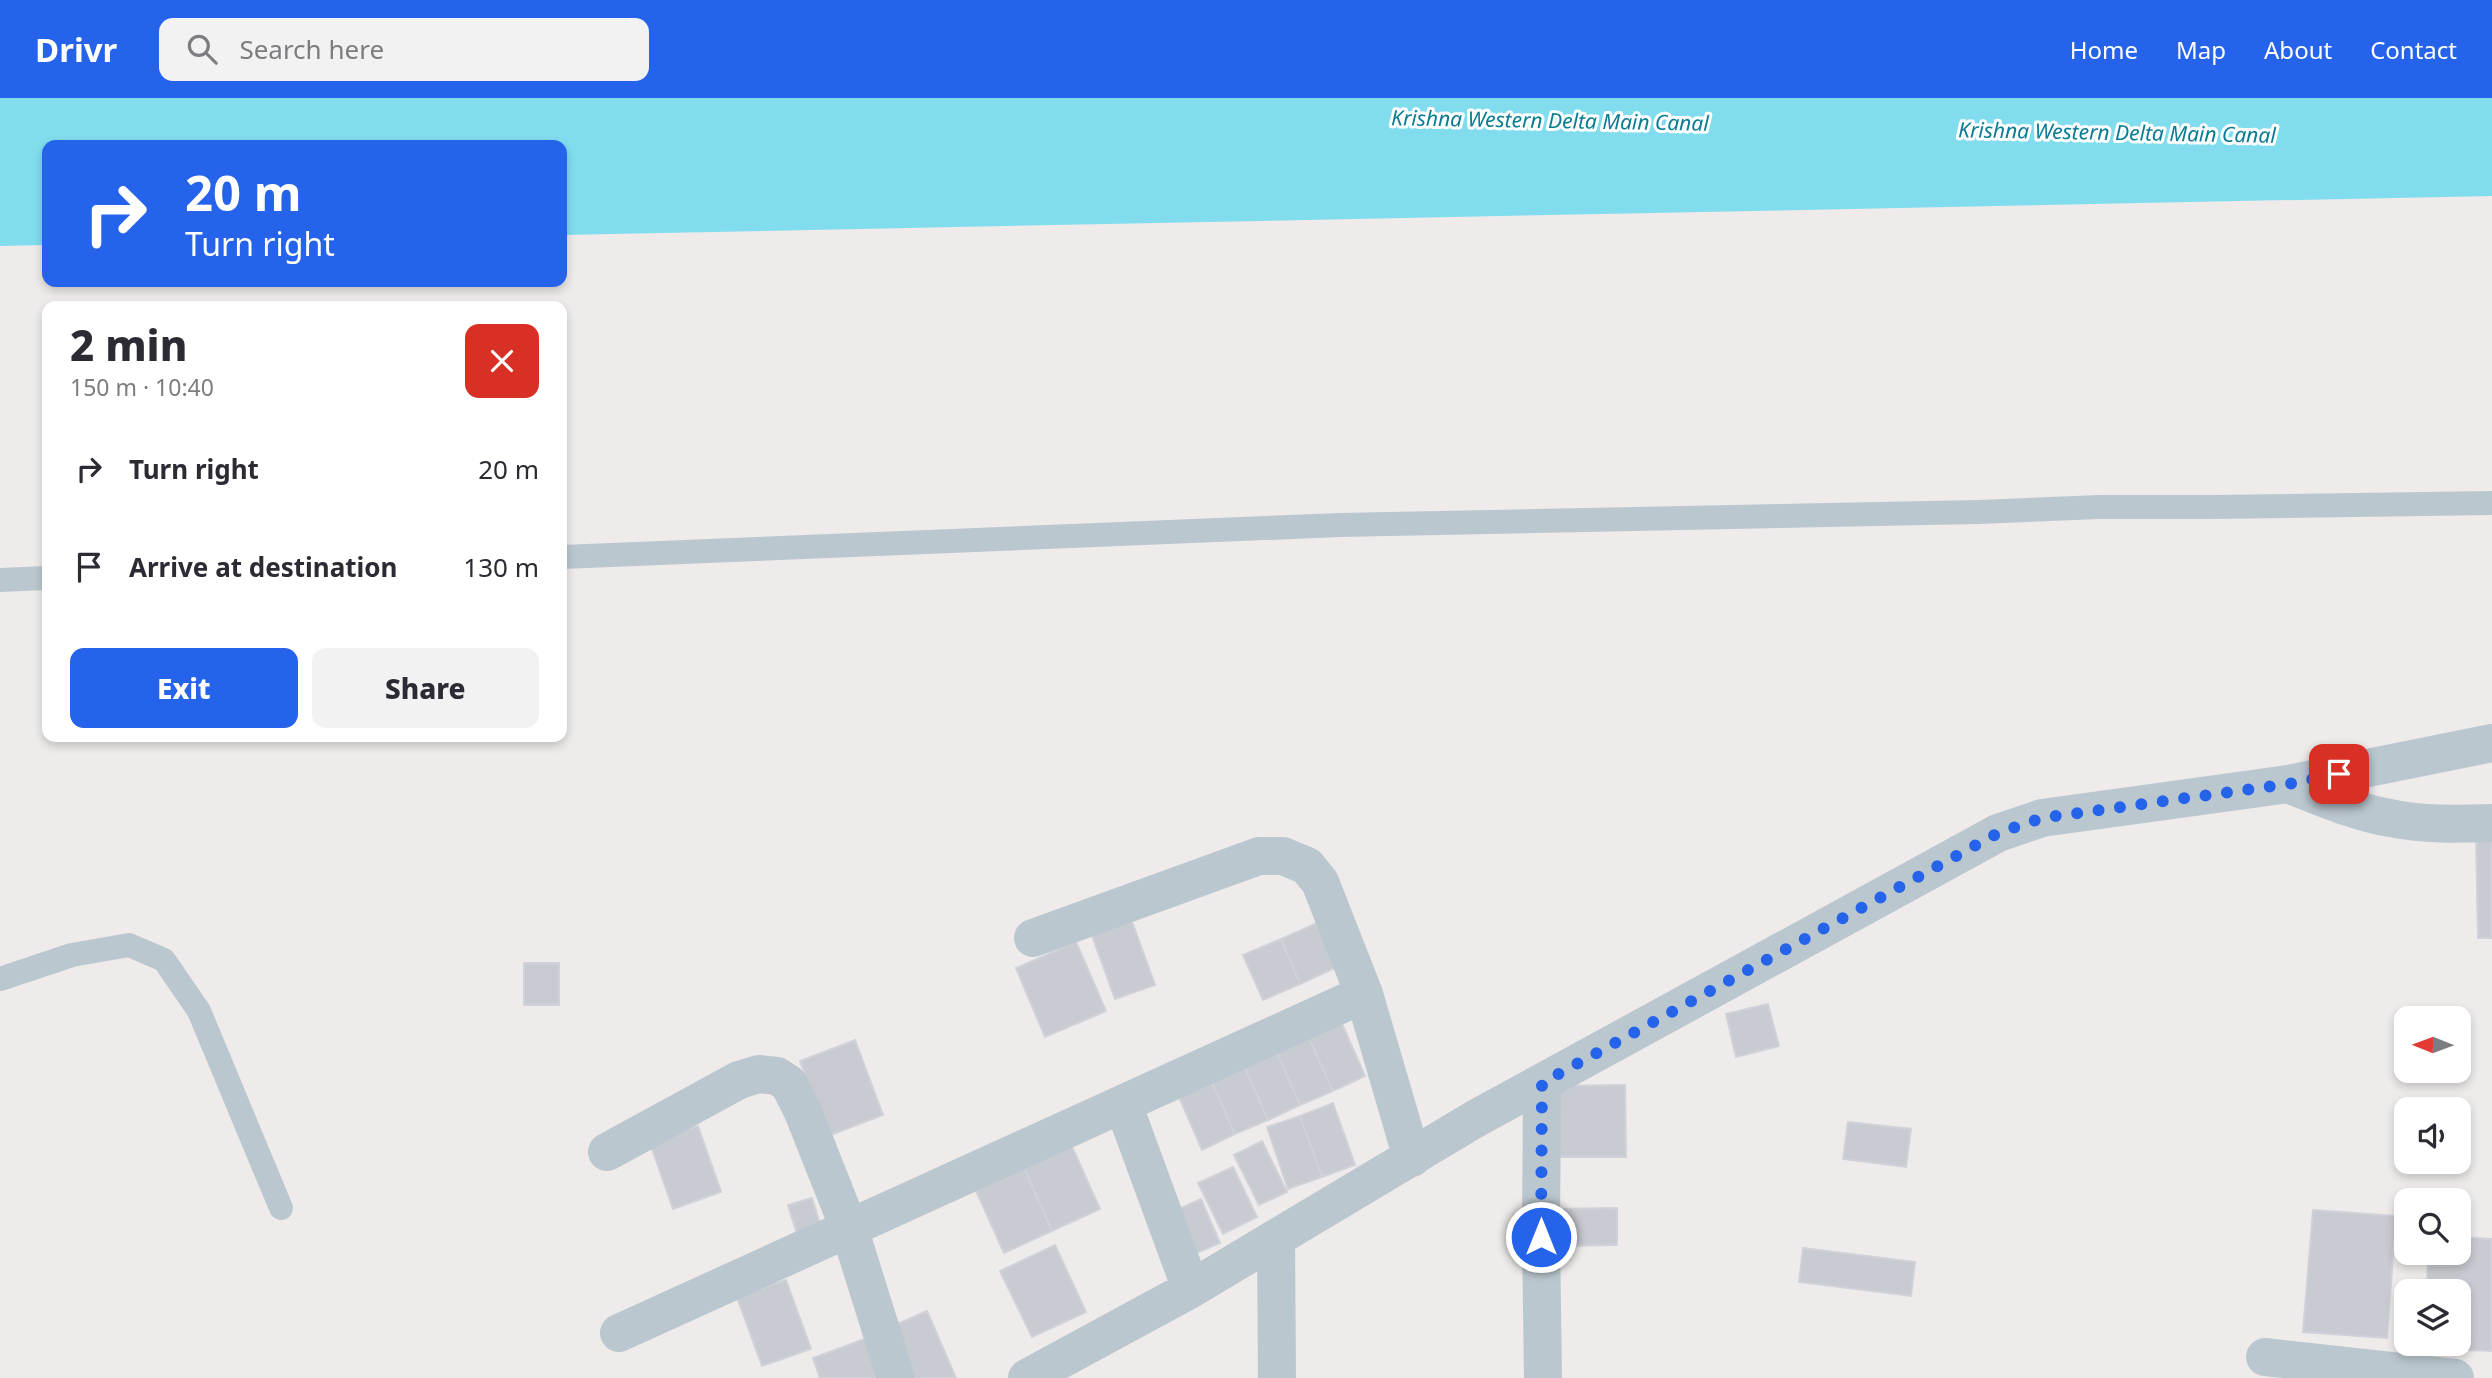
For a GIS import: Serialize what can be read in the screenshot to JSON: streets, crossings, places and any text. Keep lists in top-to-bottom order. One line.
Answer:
{"water":["Krishna Western Delta Main Canal"],"north":"left","page":{"header":"Drivr","search":"Search here","nav":["Home","Map","About","Contact"],"turn":["20 m","Turn right"],"heading":["2 min","150 m · 10:40"],"list":[{"name":"Turn right","value":"20 m"},{"name":"Arrive at destination","value":"130 m"}],"buttons":["Exit","Share"]}}
